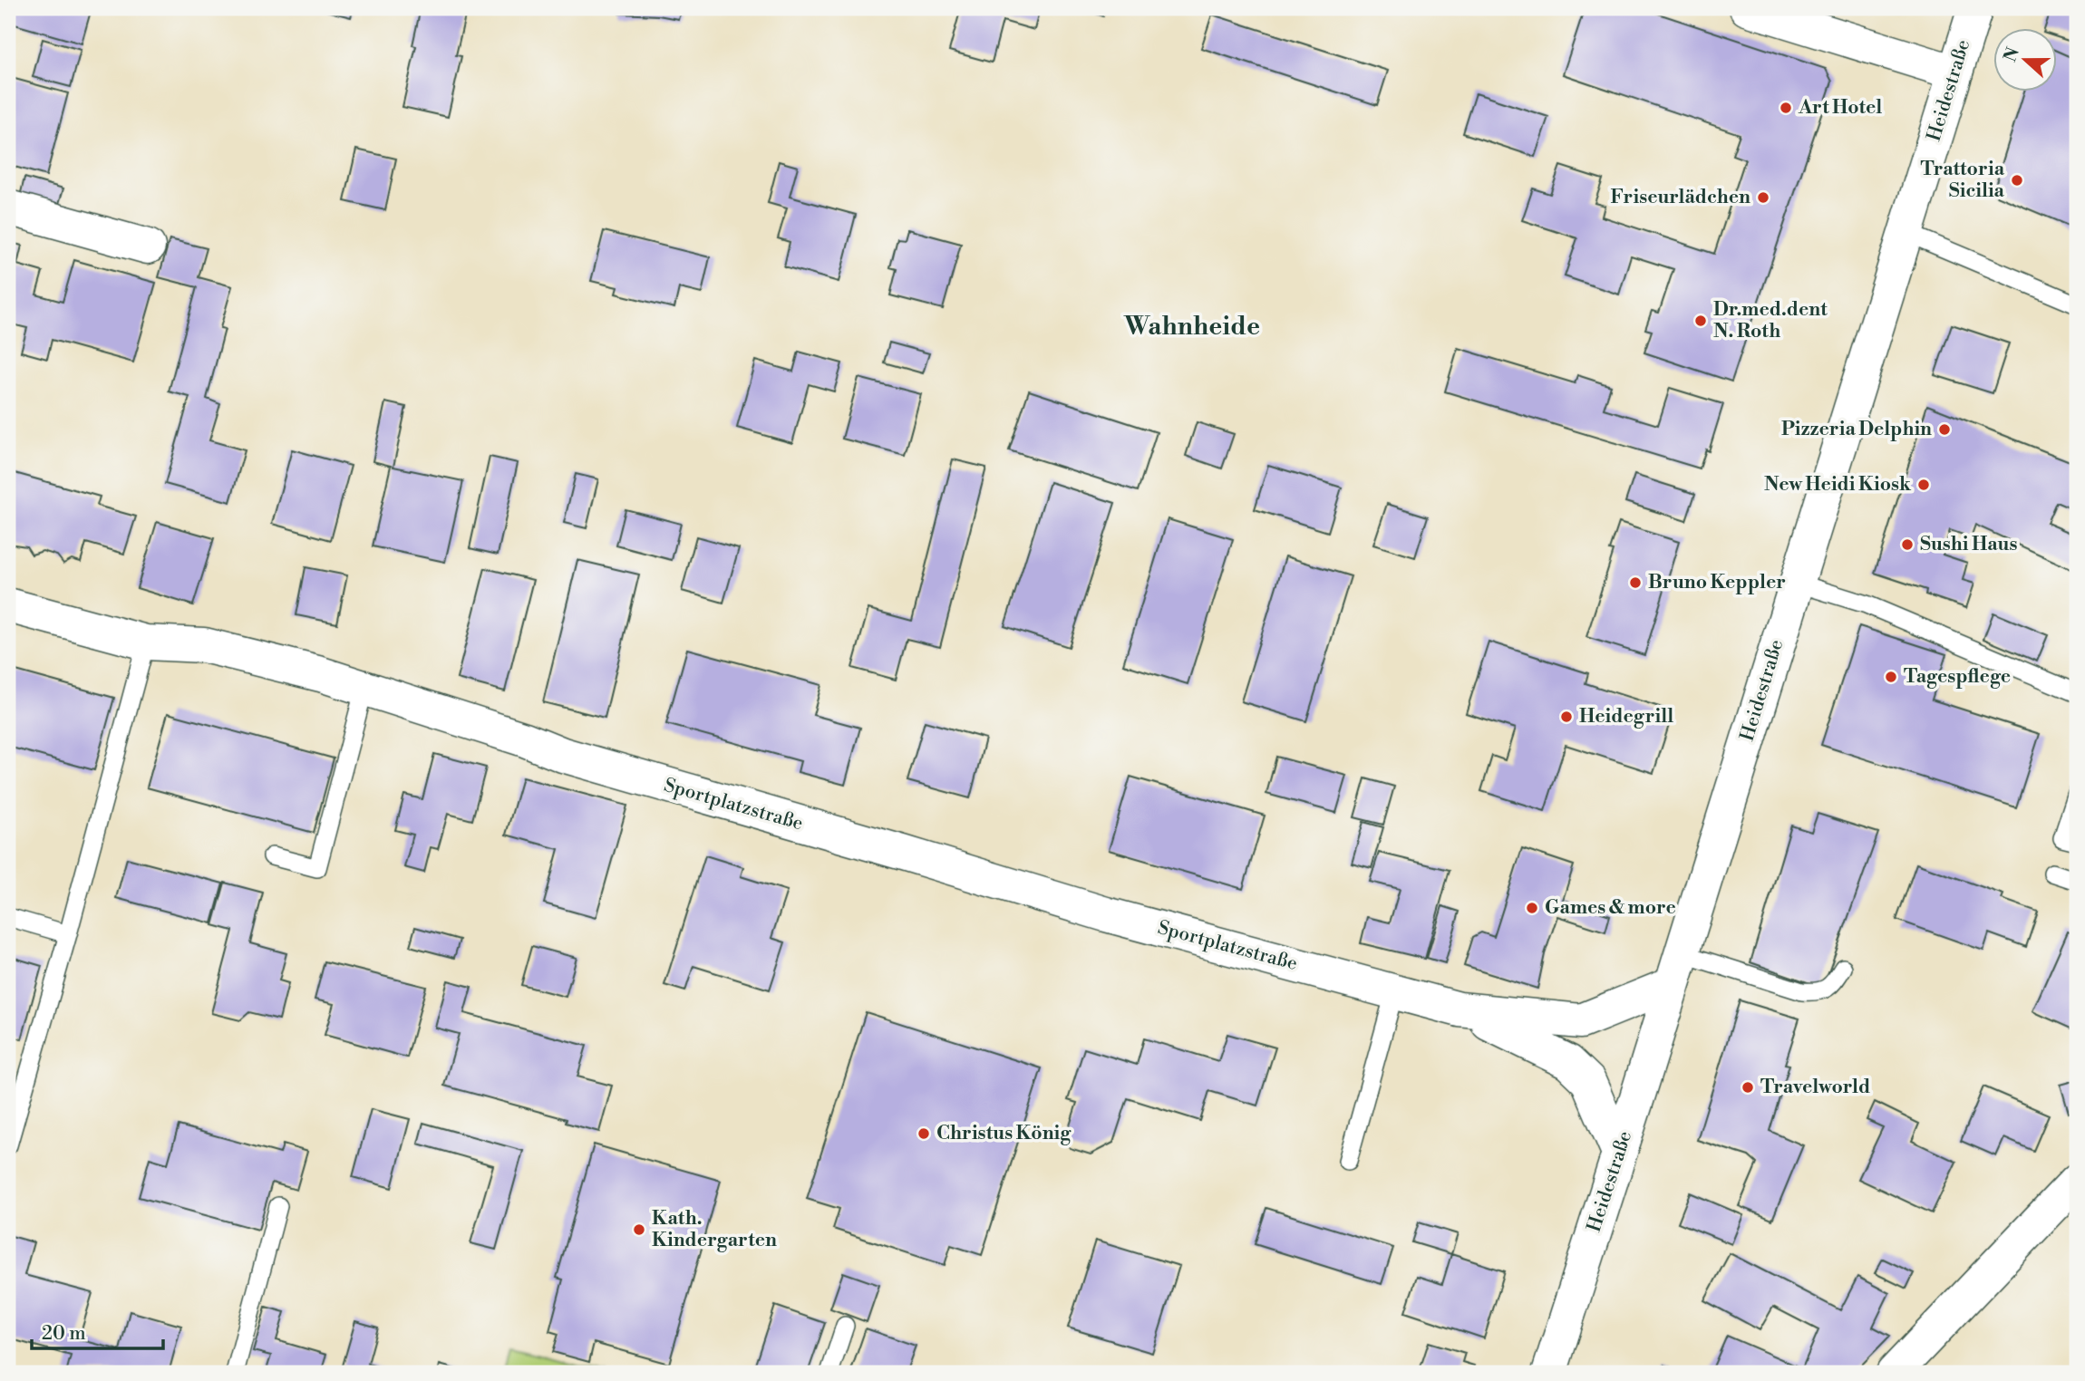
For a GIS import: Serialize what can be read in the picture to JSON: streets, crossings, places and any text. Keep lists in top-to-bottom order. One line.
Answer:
{"streets":{"main road":["Heidestraße","Sportplatzstraße"]},"districts":["Wahnheide"],"places":["Art Hotel","Trattoria Sicilia","Friseurlädchen","Dr.med.dent N. Roth","Pizzeria Delphin","New Heidi Kiosk","Sushi Haus","Bruno Keppler","Tagespflege","Heidegrill","Games & more","Travelworld","Christus König","Kath. Kindergarten"],"scale_bar":"20 m","north":"left"}
